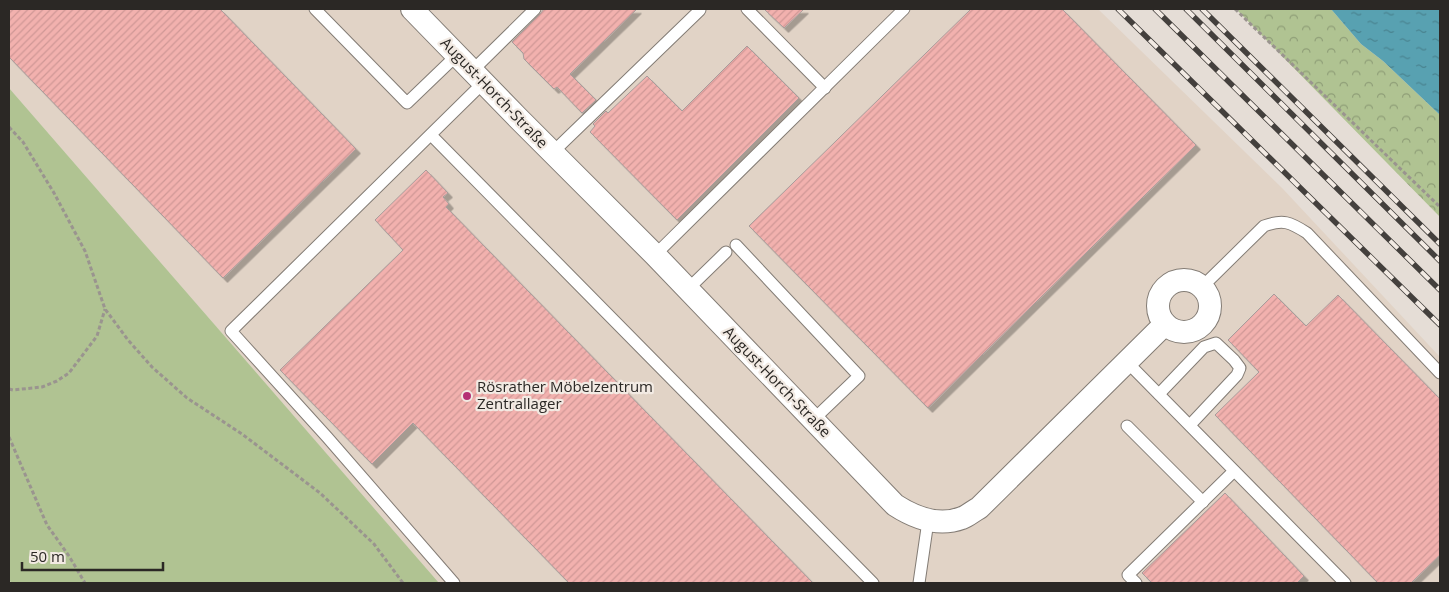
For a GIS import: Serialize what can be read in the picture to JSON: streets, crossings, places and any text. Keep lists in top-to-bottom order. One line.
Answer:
{"streets":{"street":["August-Horch-Straße"]},"places":["Rösrather Möbelzentrum Zentrallager"],"scale_bar":"50 m"}
